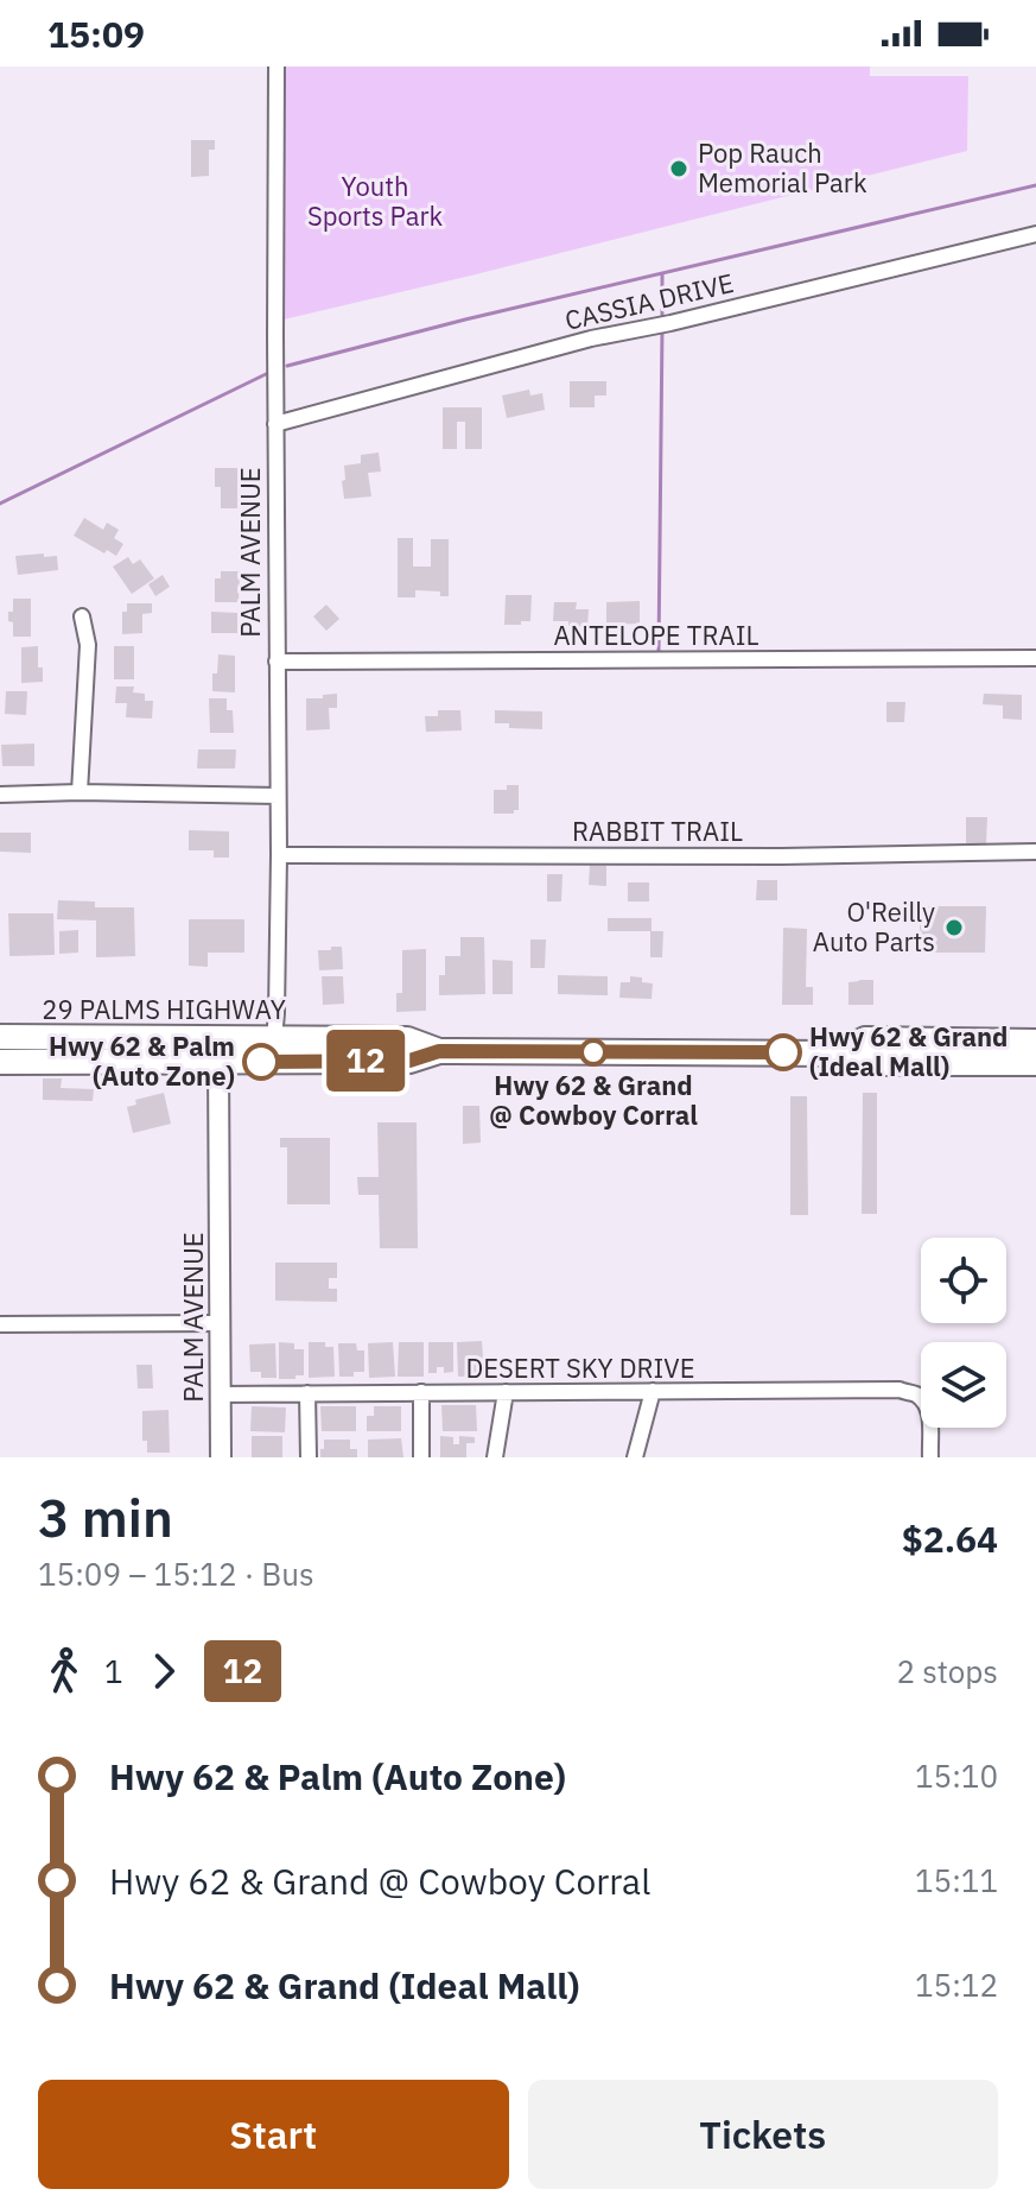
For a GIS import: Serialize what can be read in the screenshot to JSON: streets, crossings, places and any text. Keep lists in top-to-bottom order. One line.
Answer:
{"streets":{"main road":["29 PALMS HIGHWAY"],"street":["CASSIA DRIVE","PALM AVENUE","ANTELOPE TRAIL","RABBIT TRAIL","DESERT SKY DRIVE"]},"crossings":[["CASSIA DRIVE","PALM AVENUE"],["PALM AVENUE","ANTELOPE TRAIL"],["PALM AVENUE","RABBIT TRAIL"],["PALM AVENUE","29 PALMS HIGHWAY"],["PALM AVENUE","DESERT SKY DRIVE"]],"parks":["Youth Sports Park"],"places":["Pop Rauch Memorial Park","O'Reilly Auto Parts","Hwy 62 & Grand @ Cowboy Corral","Hwy 62 & Grand (Ideal Mall)","Hwy 62 & Palm (Auto Zone)"],"lines":["bus line 12"],"page":{"status":"15:09","on_map":"12","heading":["3 min","15:09 – 15:12 · Bus","$2.64"],"legs":["1","12","2 stops"],"list":[{"name":"Hwy 62 & Palm (Auto Zone)","value":"15:10"},{"name":"Hwy 62 & Grand @ Cowboy Corral","value":"15:11"},{"name":"Hwy 62 & Grand (Ideal Mall)","value":"15:12"}],"buttons":["Start","Tickets"]}}
